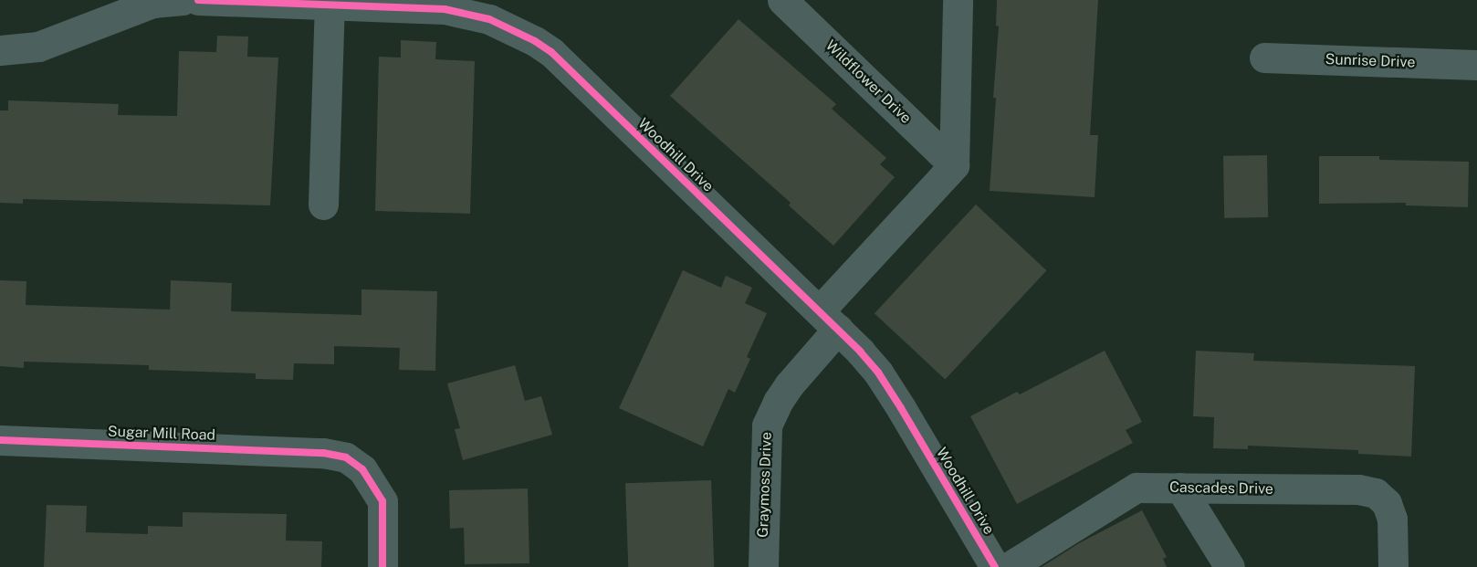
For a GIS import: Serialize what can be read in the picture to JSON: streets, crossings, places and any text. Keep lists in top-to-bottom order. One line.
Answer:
{"streets":{"street":["Sunrise Drive","Wildflower Drive","Woodhill Drive","Sugar Mill Road","Graymoss Drive","Cascades Drive"]},"crossings":[["Woodhill Drive","Graymoss Drive"]]}
